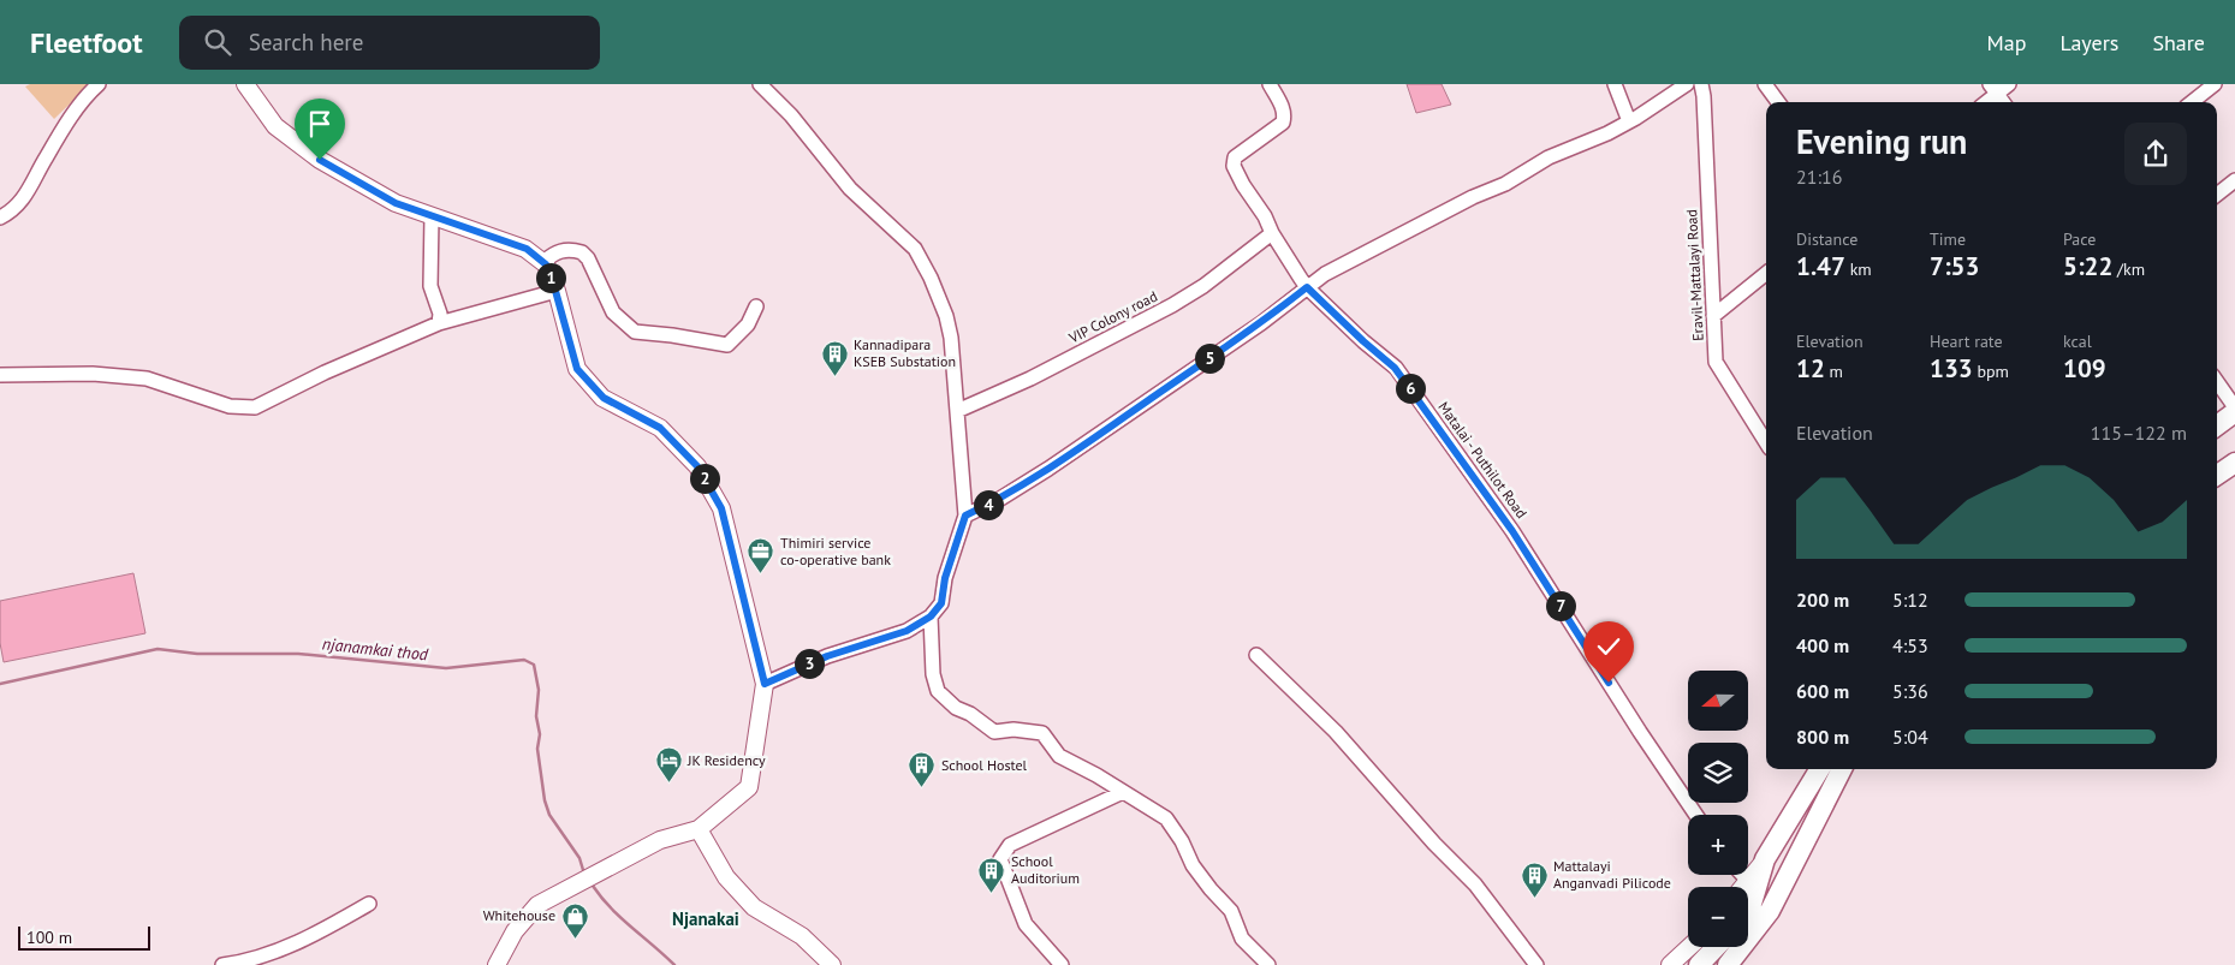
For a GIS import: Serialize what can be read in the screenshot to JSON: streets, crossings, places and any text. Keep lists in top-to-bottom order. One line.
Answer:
{"streets":{"street":["Eravil-Mattalayi Road","VIP Colony road","Matalai - Puthilot Road"]},"crossings":[["VIP Colony road","Matalai - Puthilot Road"]],"districts":["Njanakai"],"water":["njanamkai thod"],"places":{"building":["Kannadipara KSEB Substation","School Hostel","School Auditorium","Mattalayi Anganvadi Pilicode"],"office":["Thimiri service co-operative bank"],"hotel":["JK Residency"],"shop":["Whitehouse"]},"scale_bar":"100 m","north":"left","page":{"header":"Fleetfoot","search":"Search here","nav":["Map","Layers","Share"],"heading":["Evening run","21:16"],"stats":[["Distance","1.47 km"],["Time","7:53"],["Pace","5:22 /km"],["Elevation","12 m"],["Heart rate","133 bpm"],["kcal","109"]],"pins":["1","5","6","2","4","7","3"],"chart":["Elevation","115–122 m"],"list":[{"name":"200 m","note":"5:12"},{"name":"400 m","note":"4:53"},{"name":"600 m","note":"5:36"},{"name":"800 m","note":"5:04"}],"map_buttons":["+","−"],"scale":"100 m"}}
